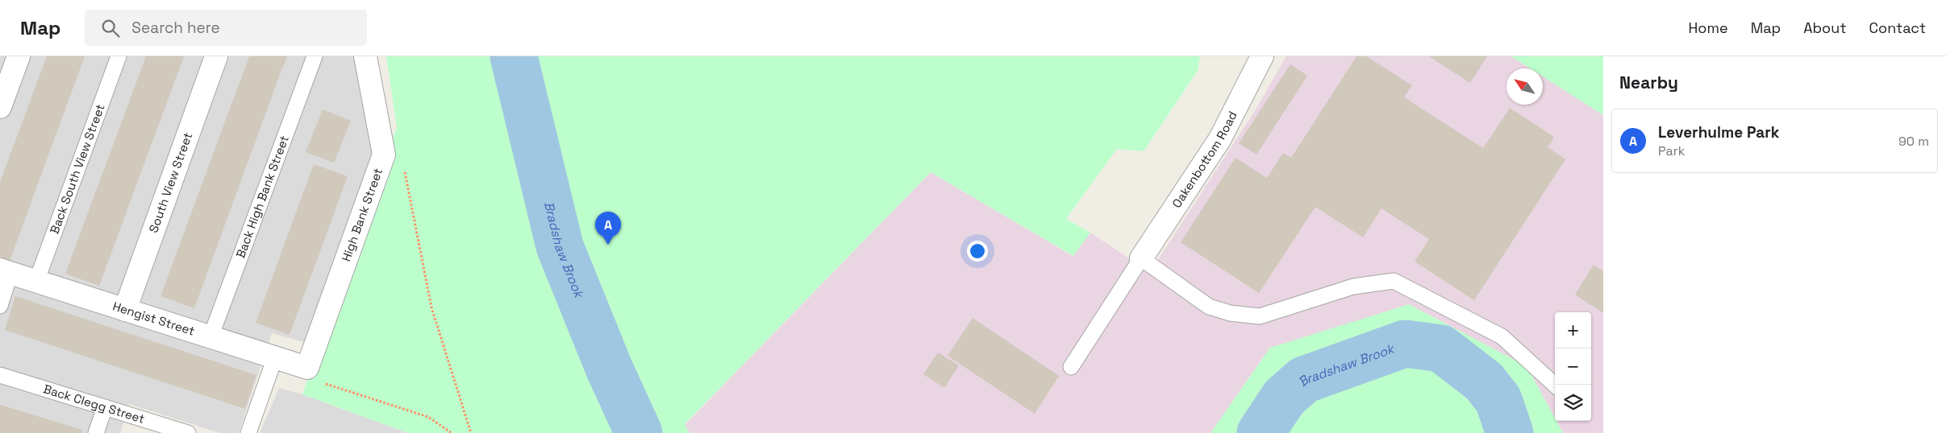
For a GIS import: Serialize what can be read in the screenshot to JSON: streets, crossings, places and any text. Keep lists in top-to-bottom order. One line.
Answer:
{"streets":{"street":["Oakenbottom Road","South View Street","High Bank Street","Hengist Street"],"lane":["Back South View Street","Back High Bank Street","Back Clegg Street"]},"crossings":[["Back South View Street","Hengist Street"],["South View Street","Hengist Street"],["Back High Bank Street","Hengist Street"],["High Bank Street","Hengist Street"]],"water":["Bradshaw Brook"],"north":"top left","page":{"header":"Map","search":"Search here","nav":["Home","Map","About","Contact"],"heading":"Nearby","list":[{"mark":"A","name":"Leverhulme Park","note":"Park","value":"90 m"}],"pins":"A","map_buttons":["+","−"]}}
